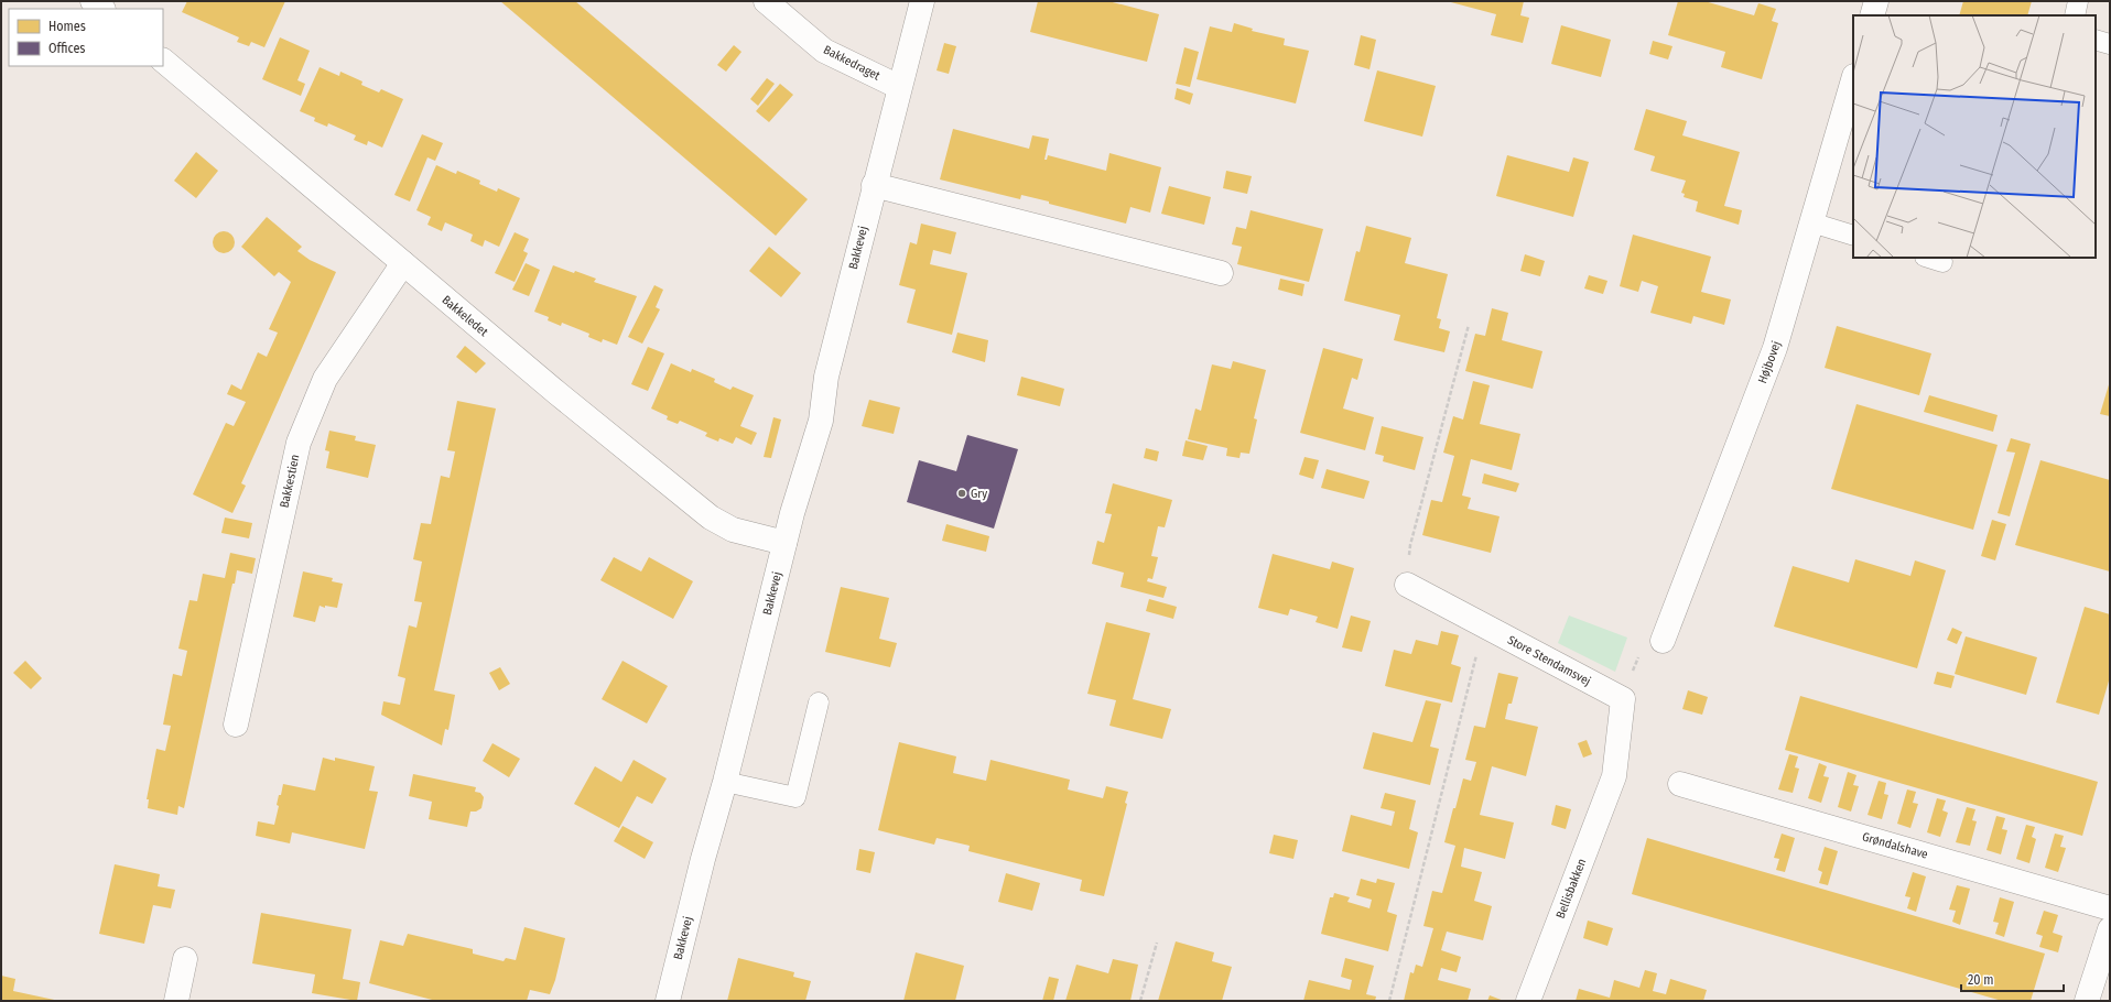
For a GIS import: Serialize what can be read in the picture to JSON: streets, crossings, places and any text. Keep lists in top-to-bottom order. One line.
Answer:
{"streets":{"street":["Bakkedraget","Bakkevej","Bakkeledet","Højbovej","Bakkestien","Store Stendamsvej","Grøndalshave","Bellisbakken"]},"crossings":[["Bakkedraget","Bakkevej"],["Bakkevej","Bakkeledet"],["Bakkeledet","Bakkestien"],["Store Stendamsvej","Bellisbakken"]],"places":["Gry"],"legend":["Homes","Offices"],"scale_bar":"20 m"}
